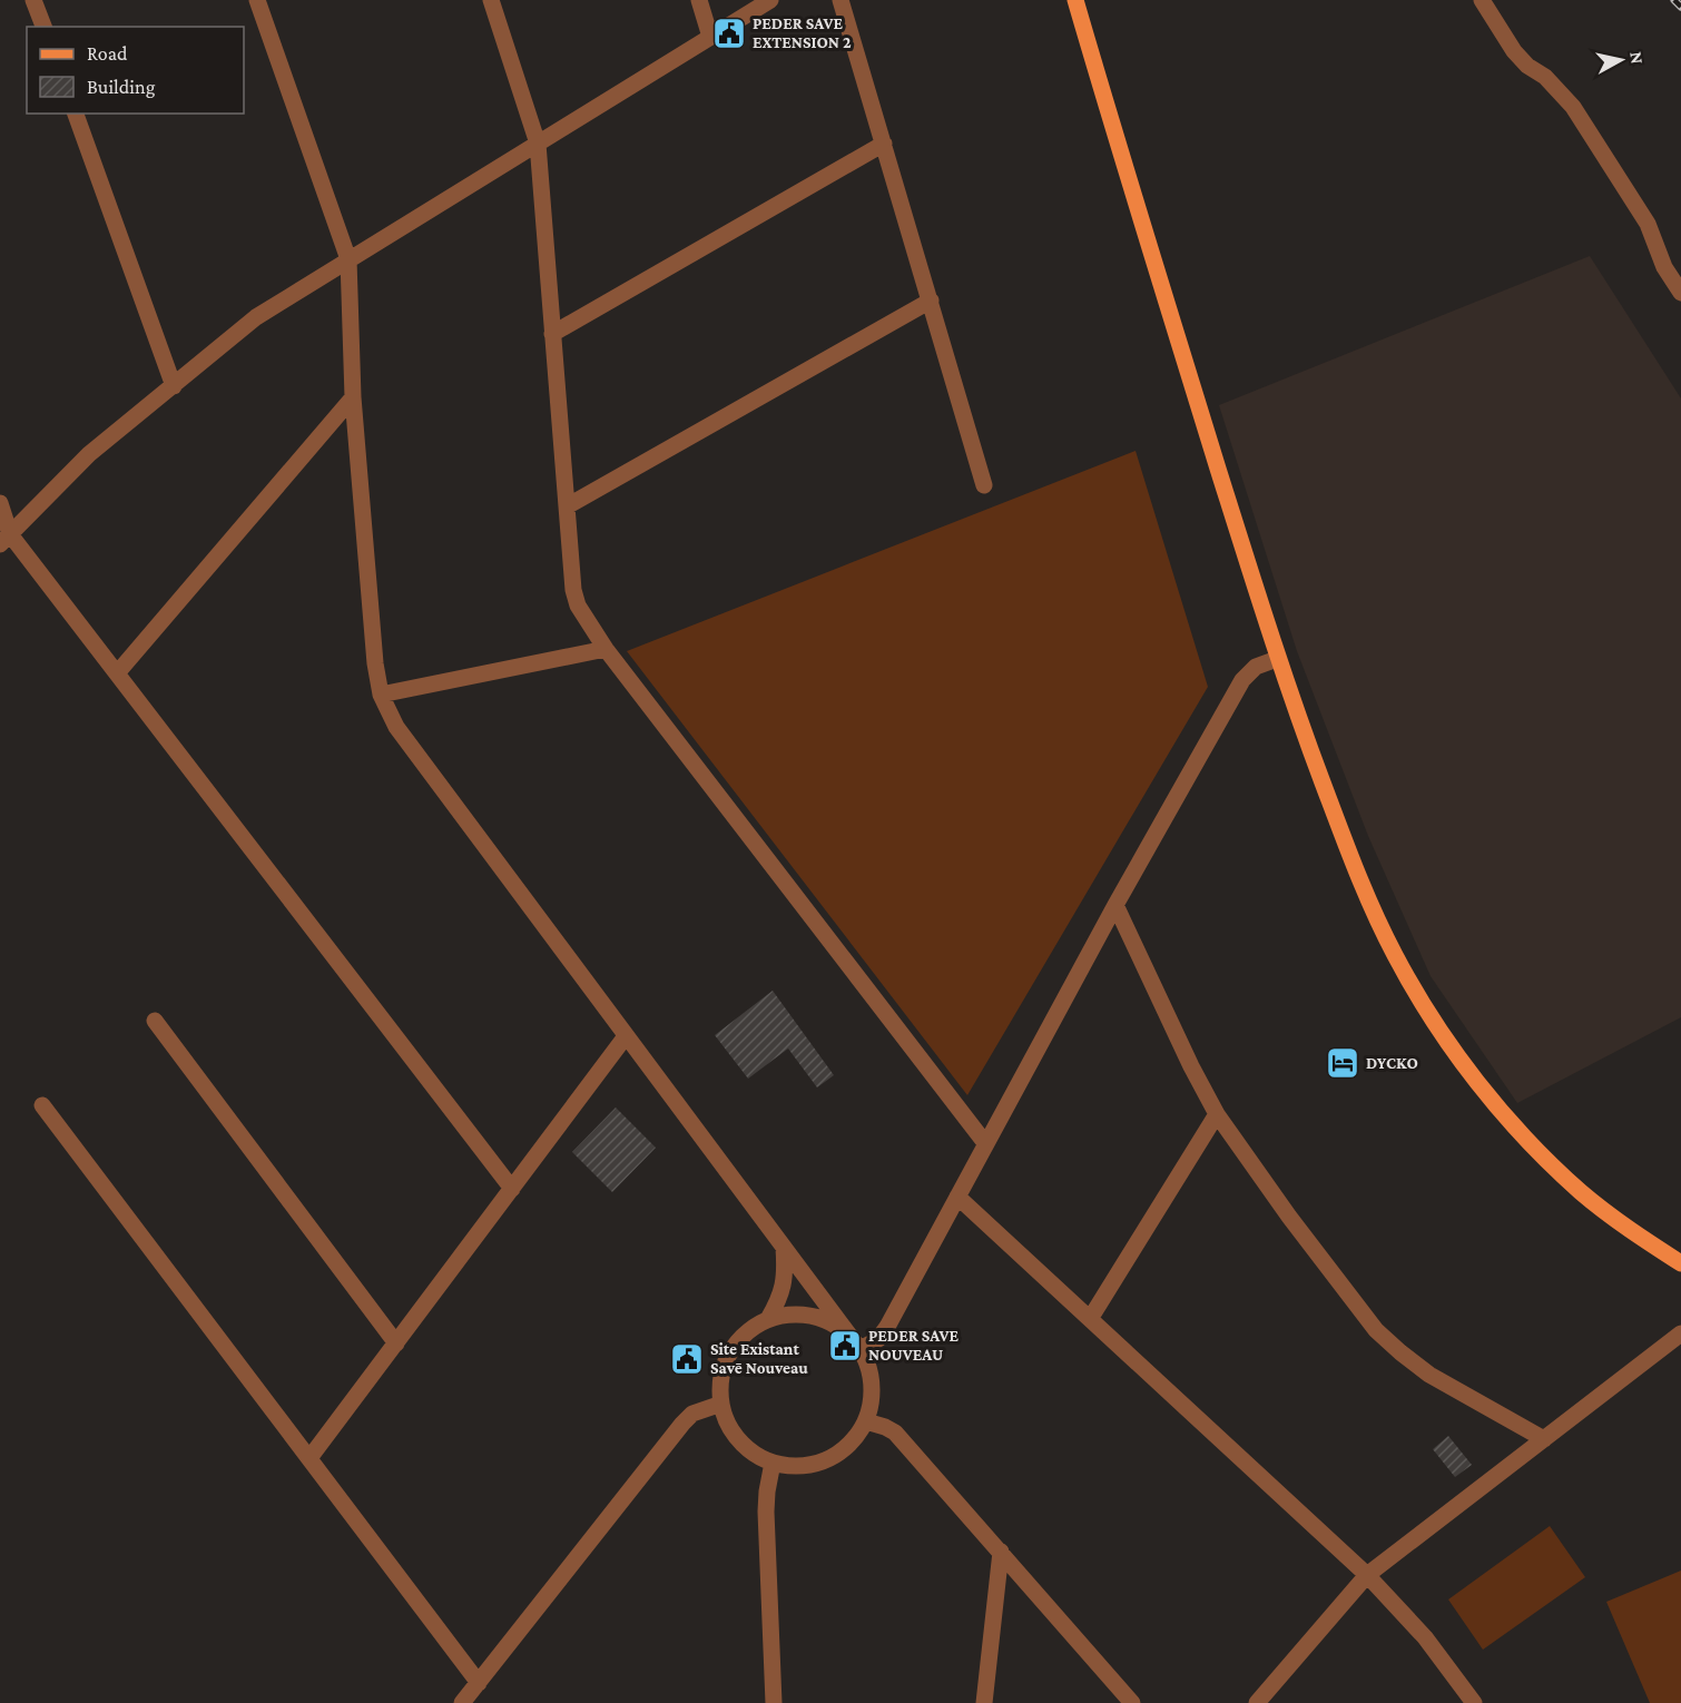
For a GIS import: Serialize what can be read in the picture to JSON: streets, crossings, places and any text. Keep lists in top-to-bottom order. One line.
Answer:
{"places":{"public building":["PEDER SAVE EXTENSION 2","PEDER SAVE NOUVEAU","Site Existant Savē Nouveau"],"hotel":["DYCKO"]},"legend":["Road","Building"],"north":"right"}
